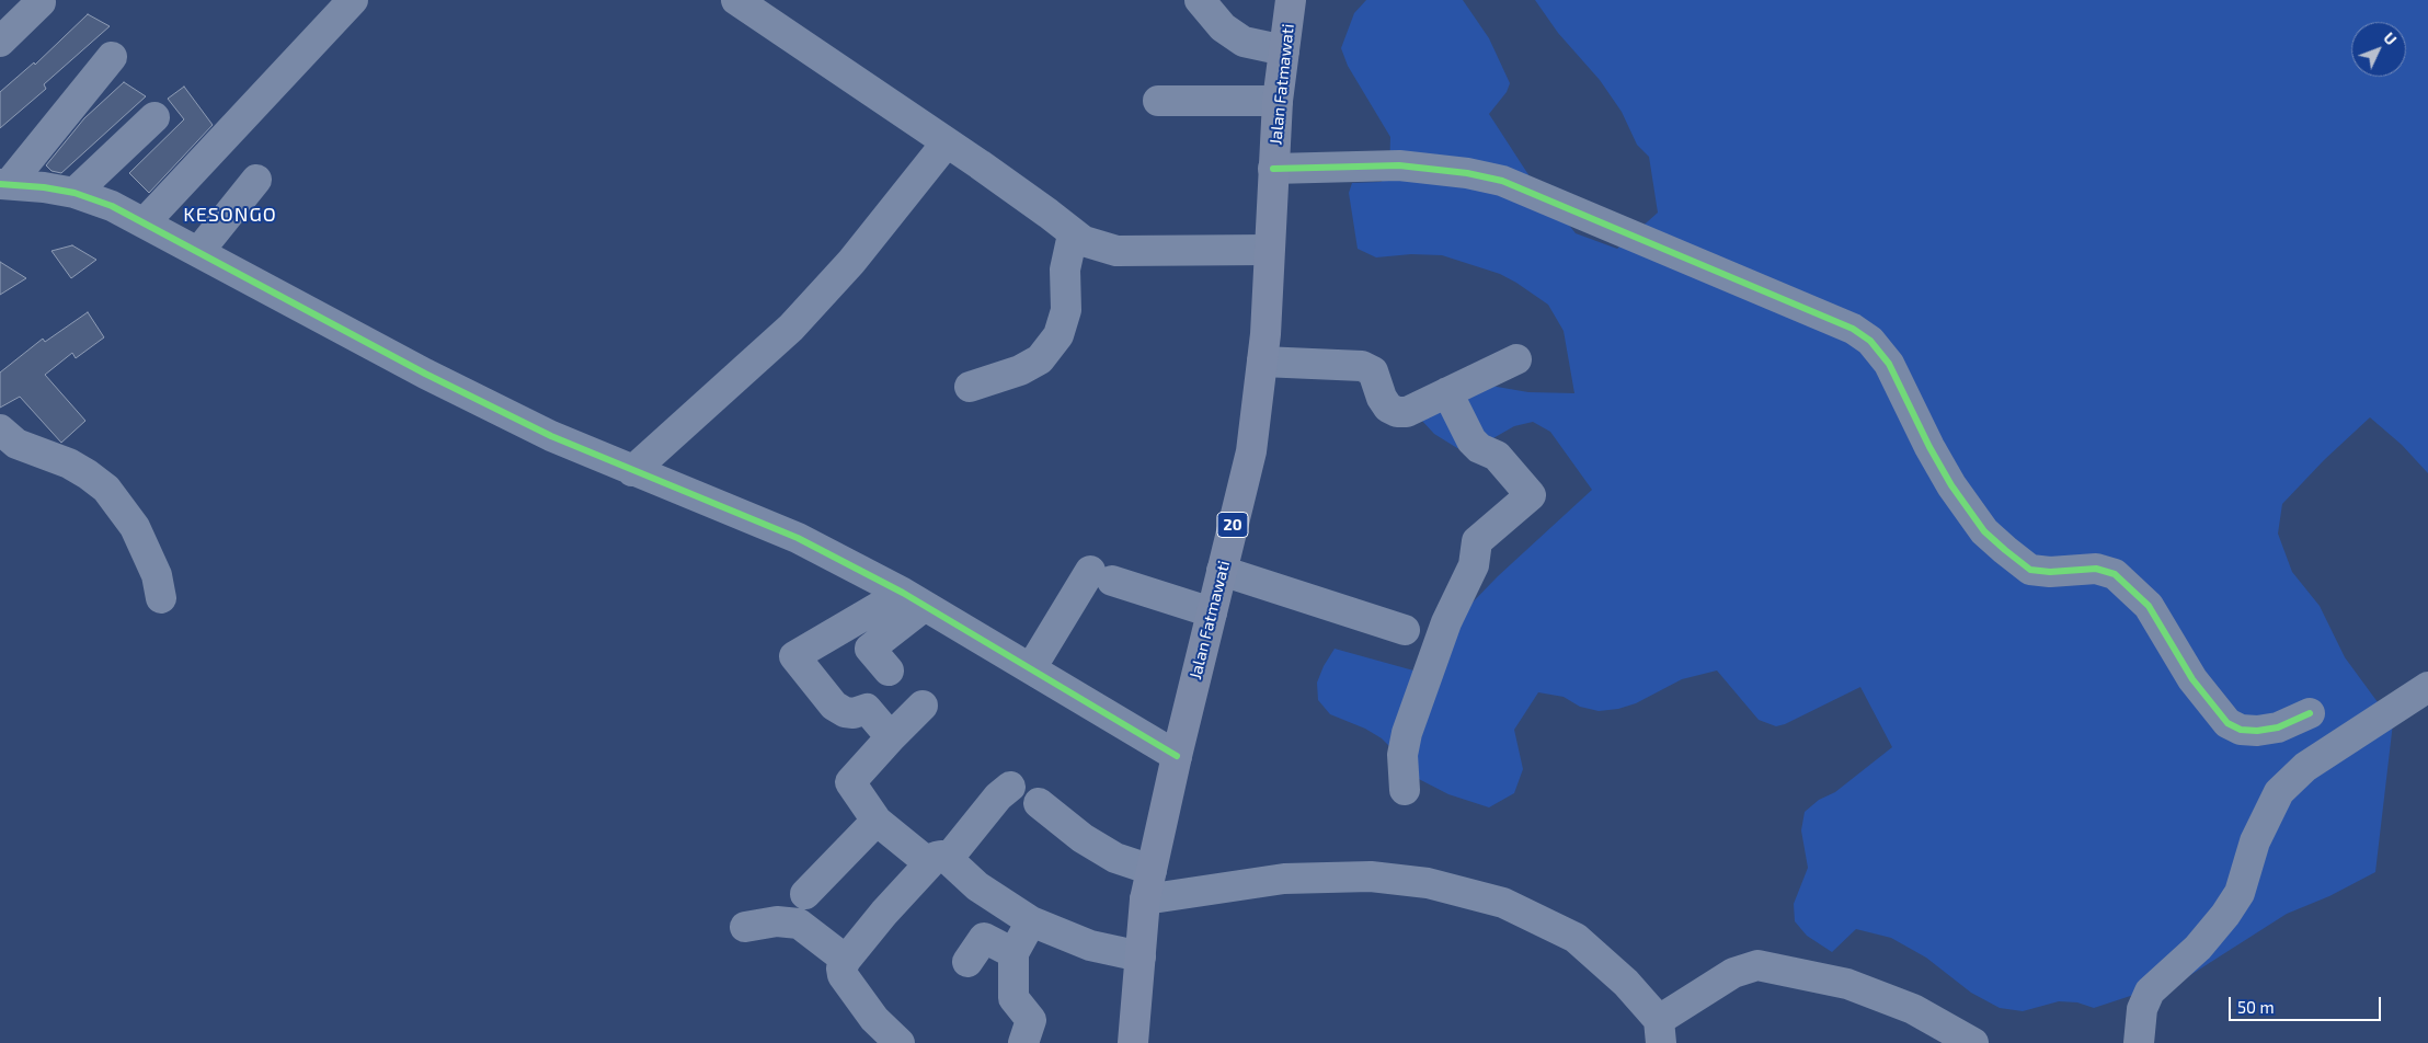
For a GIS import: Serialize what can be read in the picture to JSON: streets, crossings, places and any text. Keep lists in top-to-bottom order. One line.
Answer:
{"streets":{"highway":["Jalan Fatmawati","20"]},"districts":["KESONGO"],"scale_bar":"50 m","north":"top right"}
